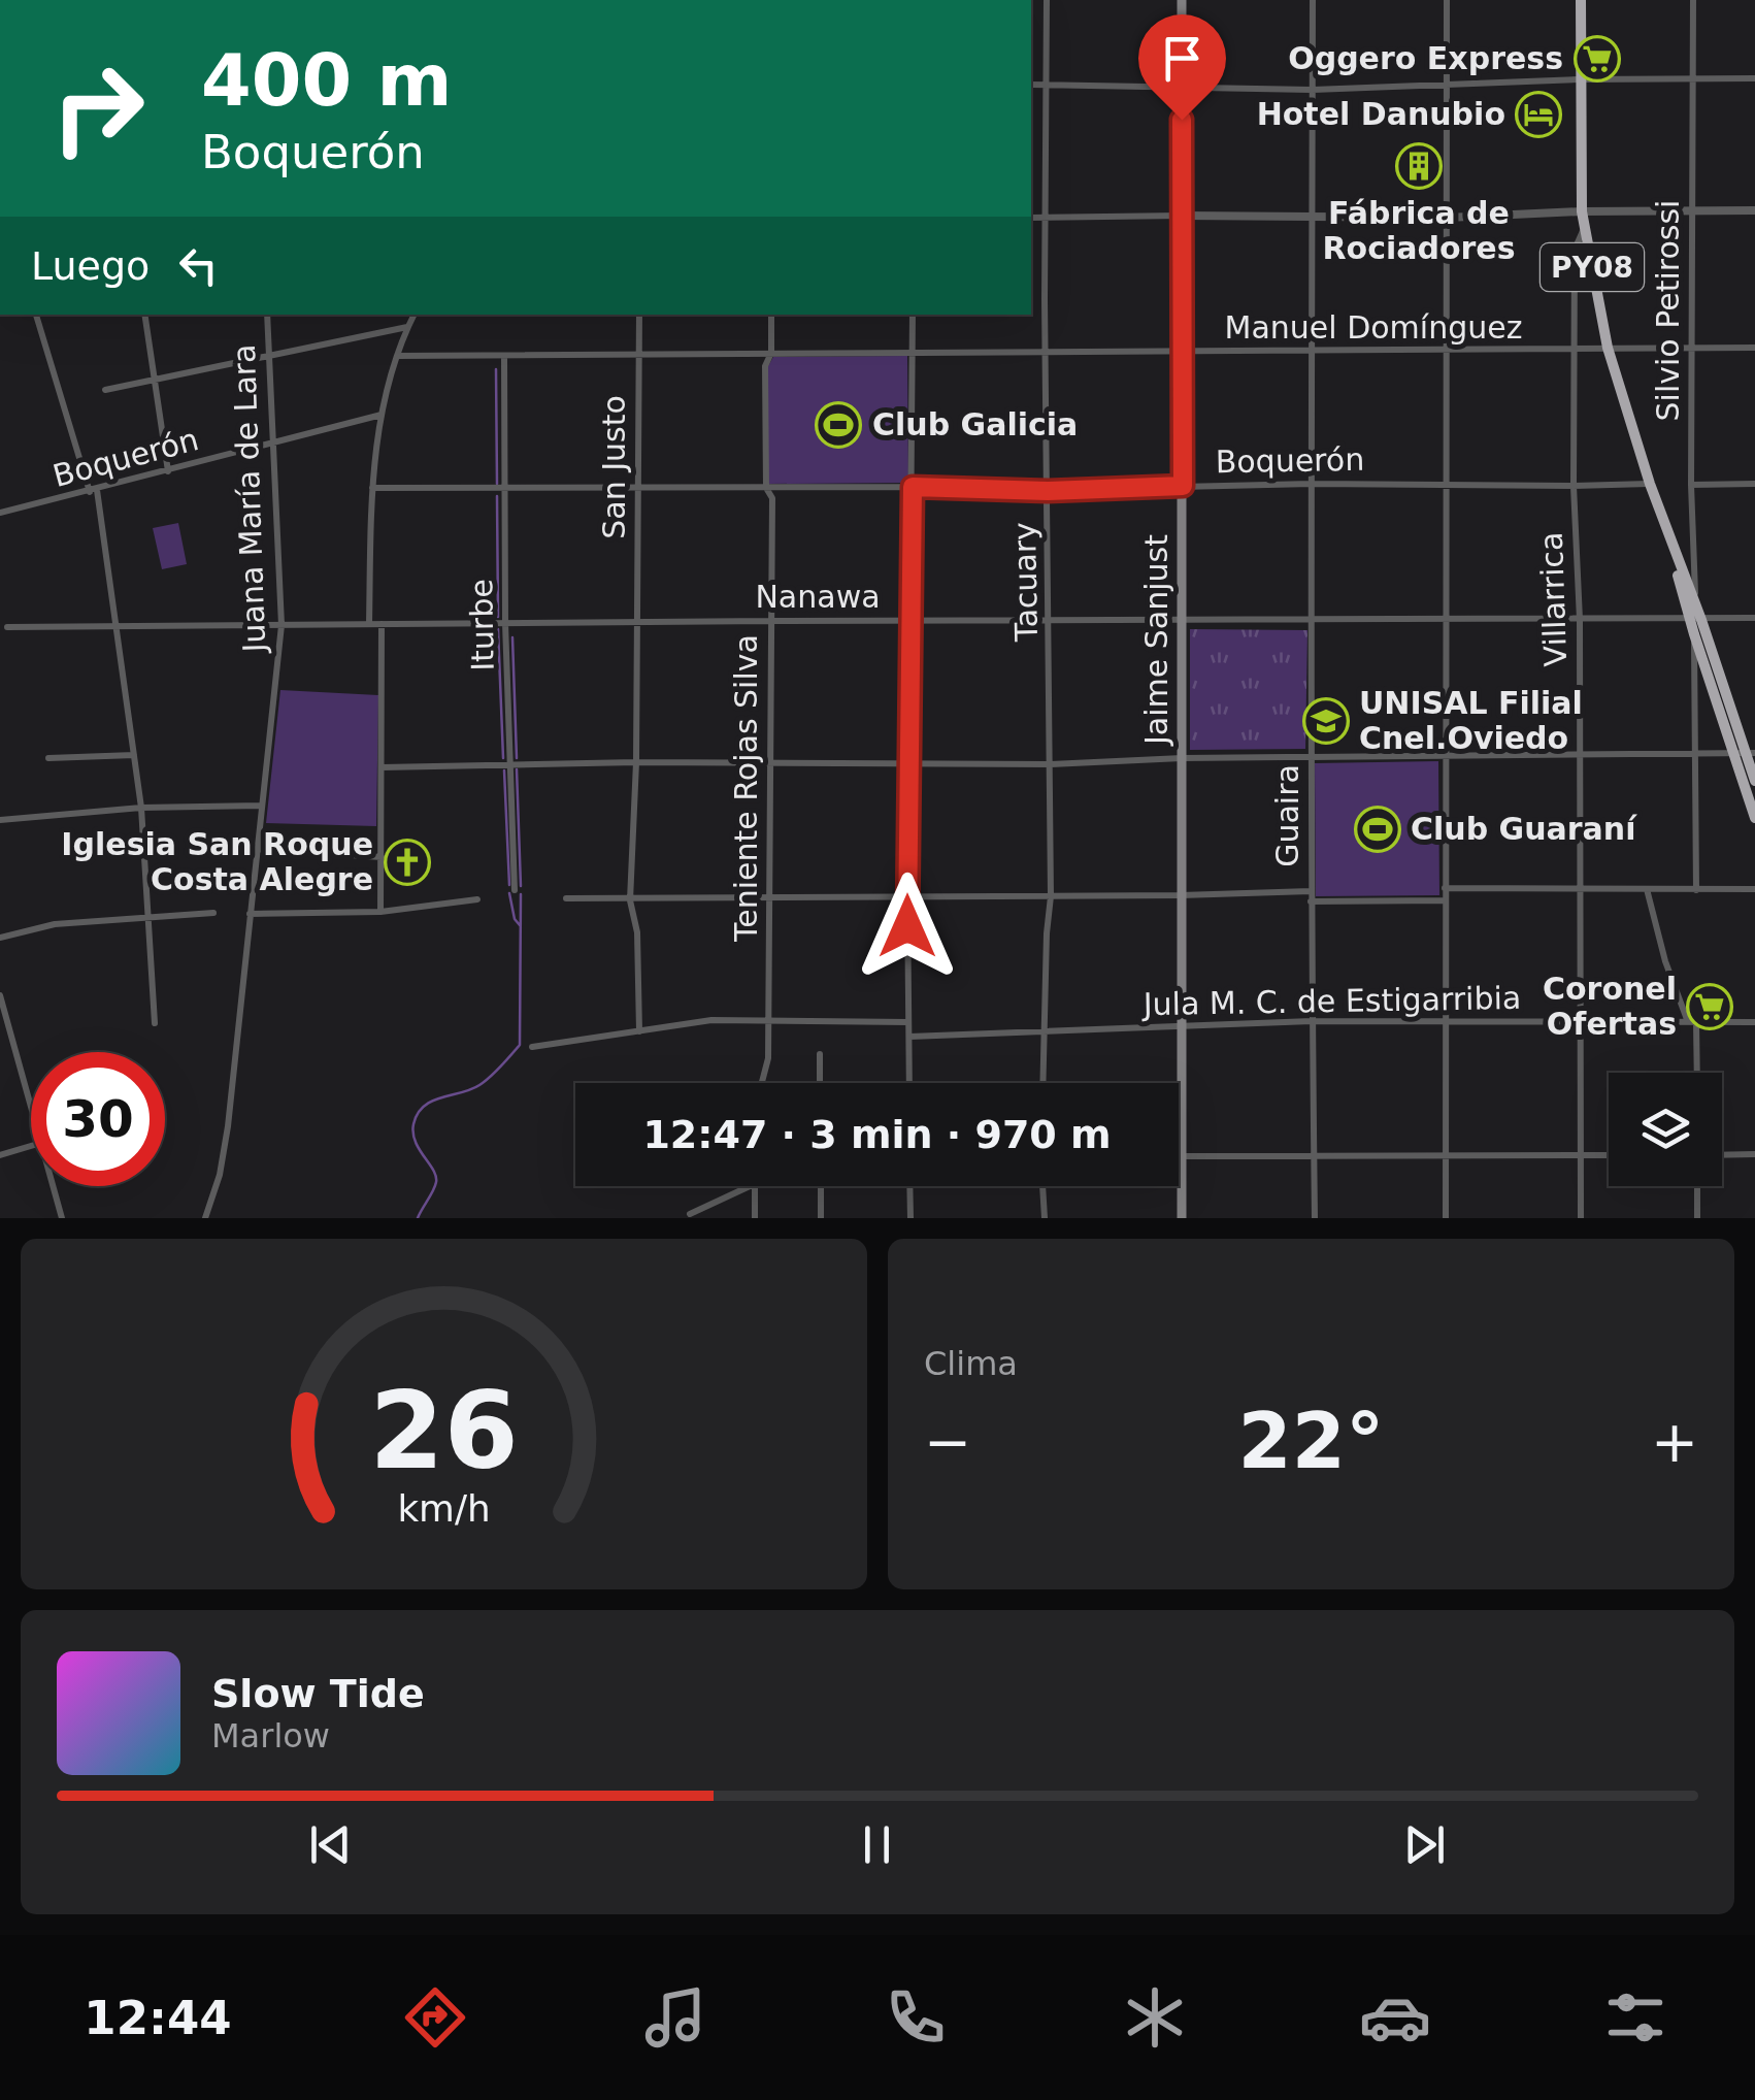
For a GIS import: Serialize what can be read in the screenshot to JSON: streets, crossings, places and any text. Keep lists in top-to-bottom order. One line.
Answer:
{"streets":{"highway":["PY08"],"main road":["Jaime Sanjust"],"street":["Silvio Petirossi","Manuel Domínguez","Boquerón","San Justo","Juana María de Lara","Tacuary","Nanawa","Villarrica","Iturbe","Teniente Rojas Silva","Guaira","Jula M. C. de Estigarribia"]},"crossings":[["PY08","Silvio Petirossi"],["PY08","Manuel Domínguez"],["PY08","Boquerón"],["PY08","Nanawa"],["PY08","Villarrica"],["Silvio Petirossi","Manuel Domínguez"],["Manuel Domínguez","San Justo"],["Manuel Domínguez","Tacuary"],["Manuel Domínguez","Villarrica"],["Manuel Domínguez","Iturbe"],["Manuel Domínguez","Jaime Sanjust"],["Manuel Domínguez","Teniente Rojas Silva"],["Manuel Domínguez","Guaira"],["Boquerón","San Justo"],["Boquerón","Juana María de Lara"],["Boquerón","Tacuary"],["Boquerón","Villarrica"],["Boquerón","Iturbe"],["Boquerón","Jaime Sanjust"],["Boquerón","Teniente Rojas Silva"],["Boquerón","Guaira"],["San Justo","Nanawa"],["Juana María de Lara","Nanawa"],["Tacuary","Nanawa"],["Tacuary","Jula M. C. de Estigarribia"],["Nanawa","Villarrica"],["Nanawa","Iturbe"],["Nanawa","Jaime Sanjust"],["Nanawa","Teniente Rojas Silva"],["Nanawa","Guaira"],["Villarrica","Jula M. C. de Estigarribia"],["Jaime Sanjust","Jula M. C. de Estigarribia"],["Guaira","Jula M. C. de Estigarribia"]],"places":{"supermarket":["Oggero Express","Coronel Ofertas"],"hotel":["Hotel Danubio"],"building":["Fábrica de Rociadores"],"sports":["Club Galicia","Club Guaraní"],"school or university":["UNISAL Filial Cnel.Oviedo"],"church":["Iglesia San Roque Costa Alegre"]},"page":{"turn":["400 m","Boquerón"],"then":"Luego","limit":"30","trip":"12:47 · 3 min · 970 m","tile":"Clima","heat":["−","22°","+"],"song":["Slow Tide","Marlow"],"tabs":"12:44","gauge":["26","km/h"]}}
